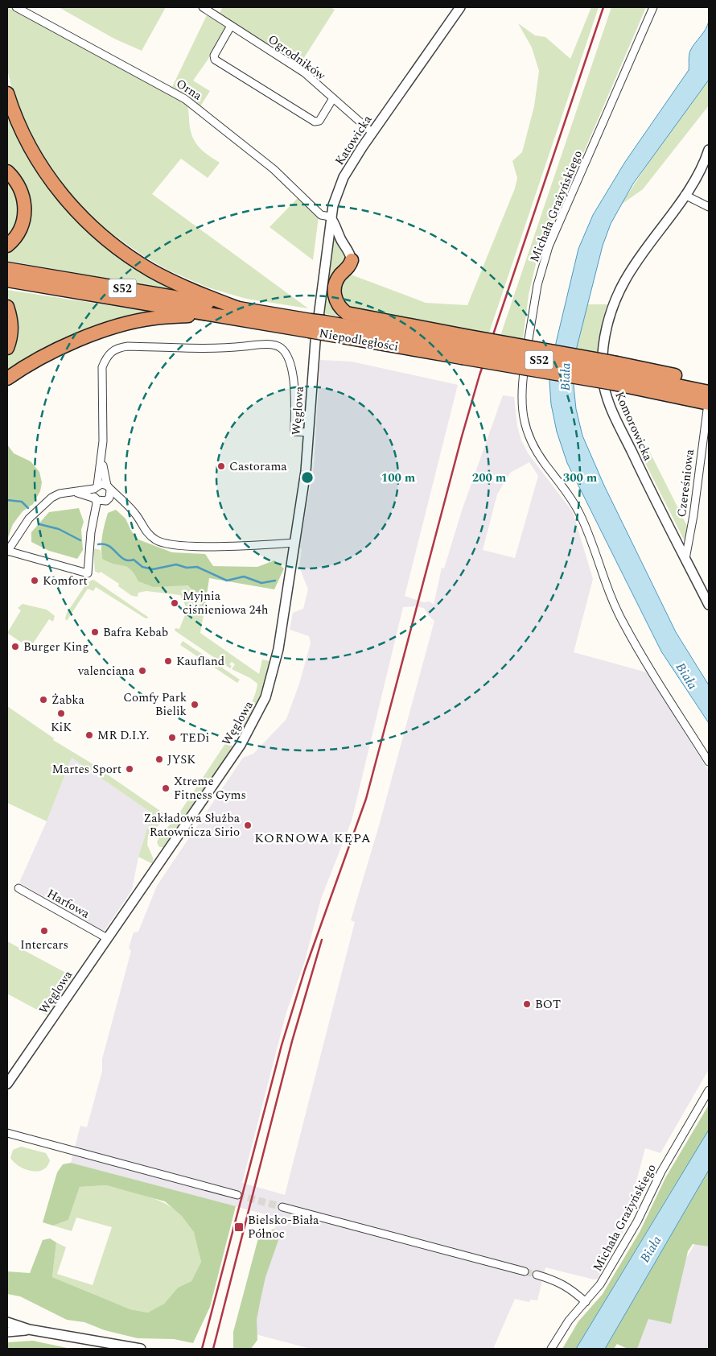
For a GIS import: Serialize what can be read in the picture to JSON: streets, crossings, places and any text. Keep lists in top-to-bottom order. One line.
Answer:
{"streets":{"highway":["S52","Niepodległości"],"street":["Ogrodników","Orna","Katowicka","Michała Grażyńskiego","Węglowa","Komorowicka","Czereśniowa","Harfowa"]},"crossings":[["Ogrodników","Katowicka"],["Orna","Katowicka"],["Katowicka","Węglowa"],["Niepodległości","Czereśniowa"],["Węglowa","Harfowa"],["Komorowicka","Czereśniowa"]],"districts":["KORNOWA KĘPA"],"water":["Biała"],"places":{"other":["Castorama","Komfort","Myjnia ciśnieniowa 24h","Bafra Kebab","Burger King","Kaufland","valenciana","Żabka","Comfy Park Bielik","KiK","MR D.I.Y.","TEDi","JYSK","Martes Sport","Xtreme Fitness Gyms","Zakładowa Służba Ratownicza Sirio","Intercars","BOT"],"transit":["Bielsko-Biała Północ"]},"rings":["100 m","200 m","300 m"]}
